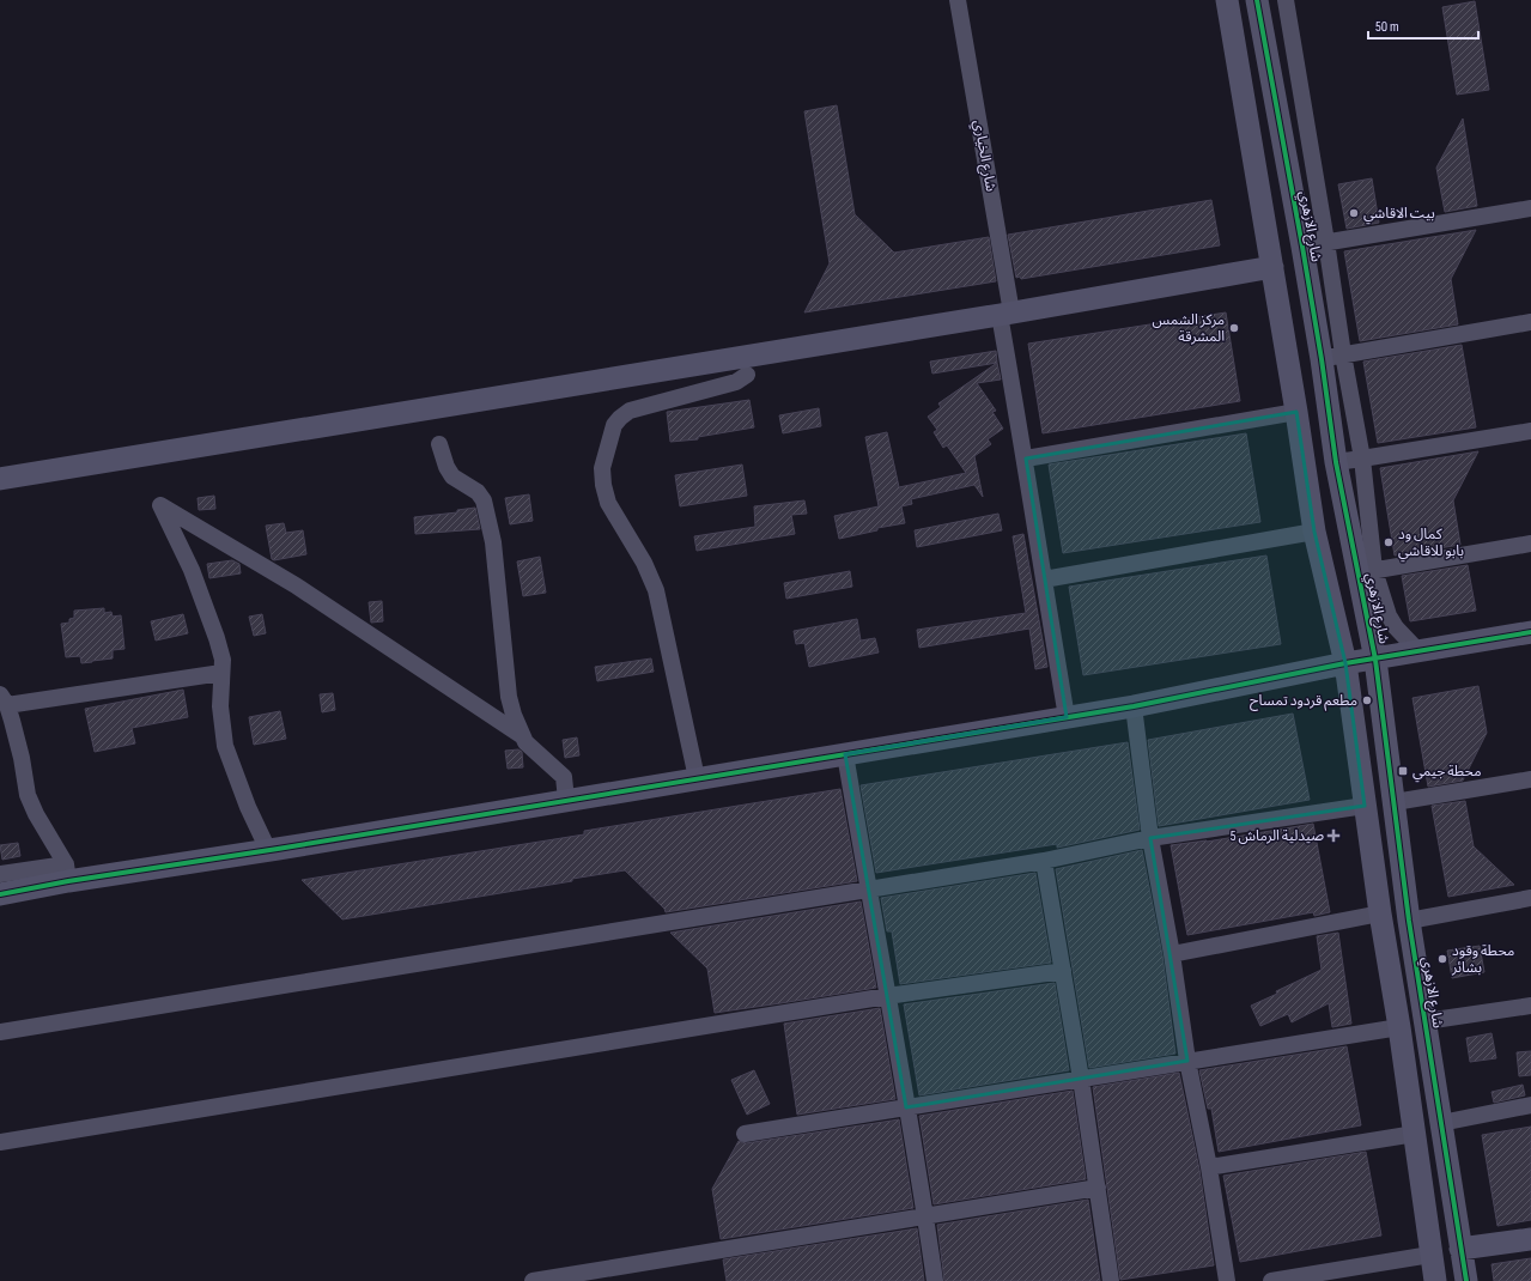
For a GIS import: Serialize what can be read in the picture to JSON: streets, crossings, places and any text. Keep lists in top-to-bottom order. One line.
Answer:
{"streets":{"street":["شارع الخياري","شارع الازهري"]},"places":{"other":["بيت الاقاشي","مركز الشمس المشرقة","كمال ود بابو للاقاشي","مطعم قردود تمساح","محطة وقود بشائر"],"transit":["محطة جيمي"],"health":["صيدلية الرماش 5"]},"scale_bar":"50 m"}
